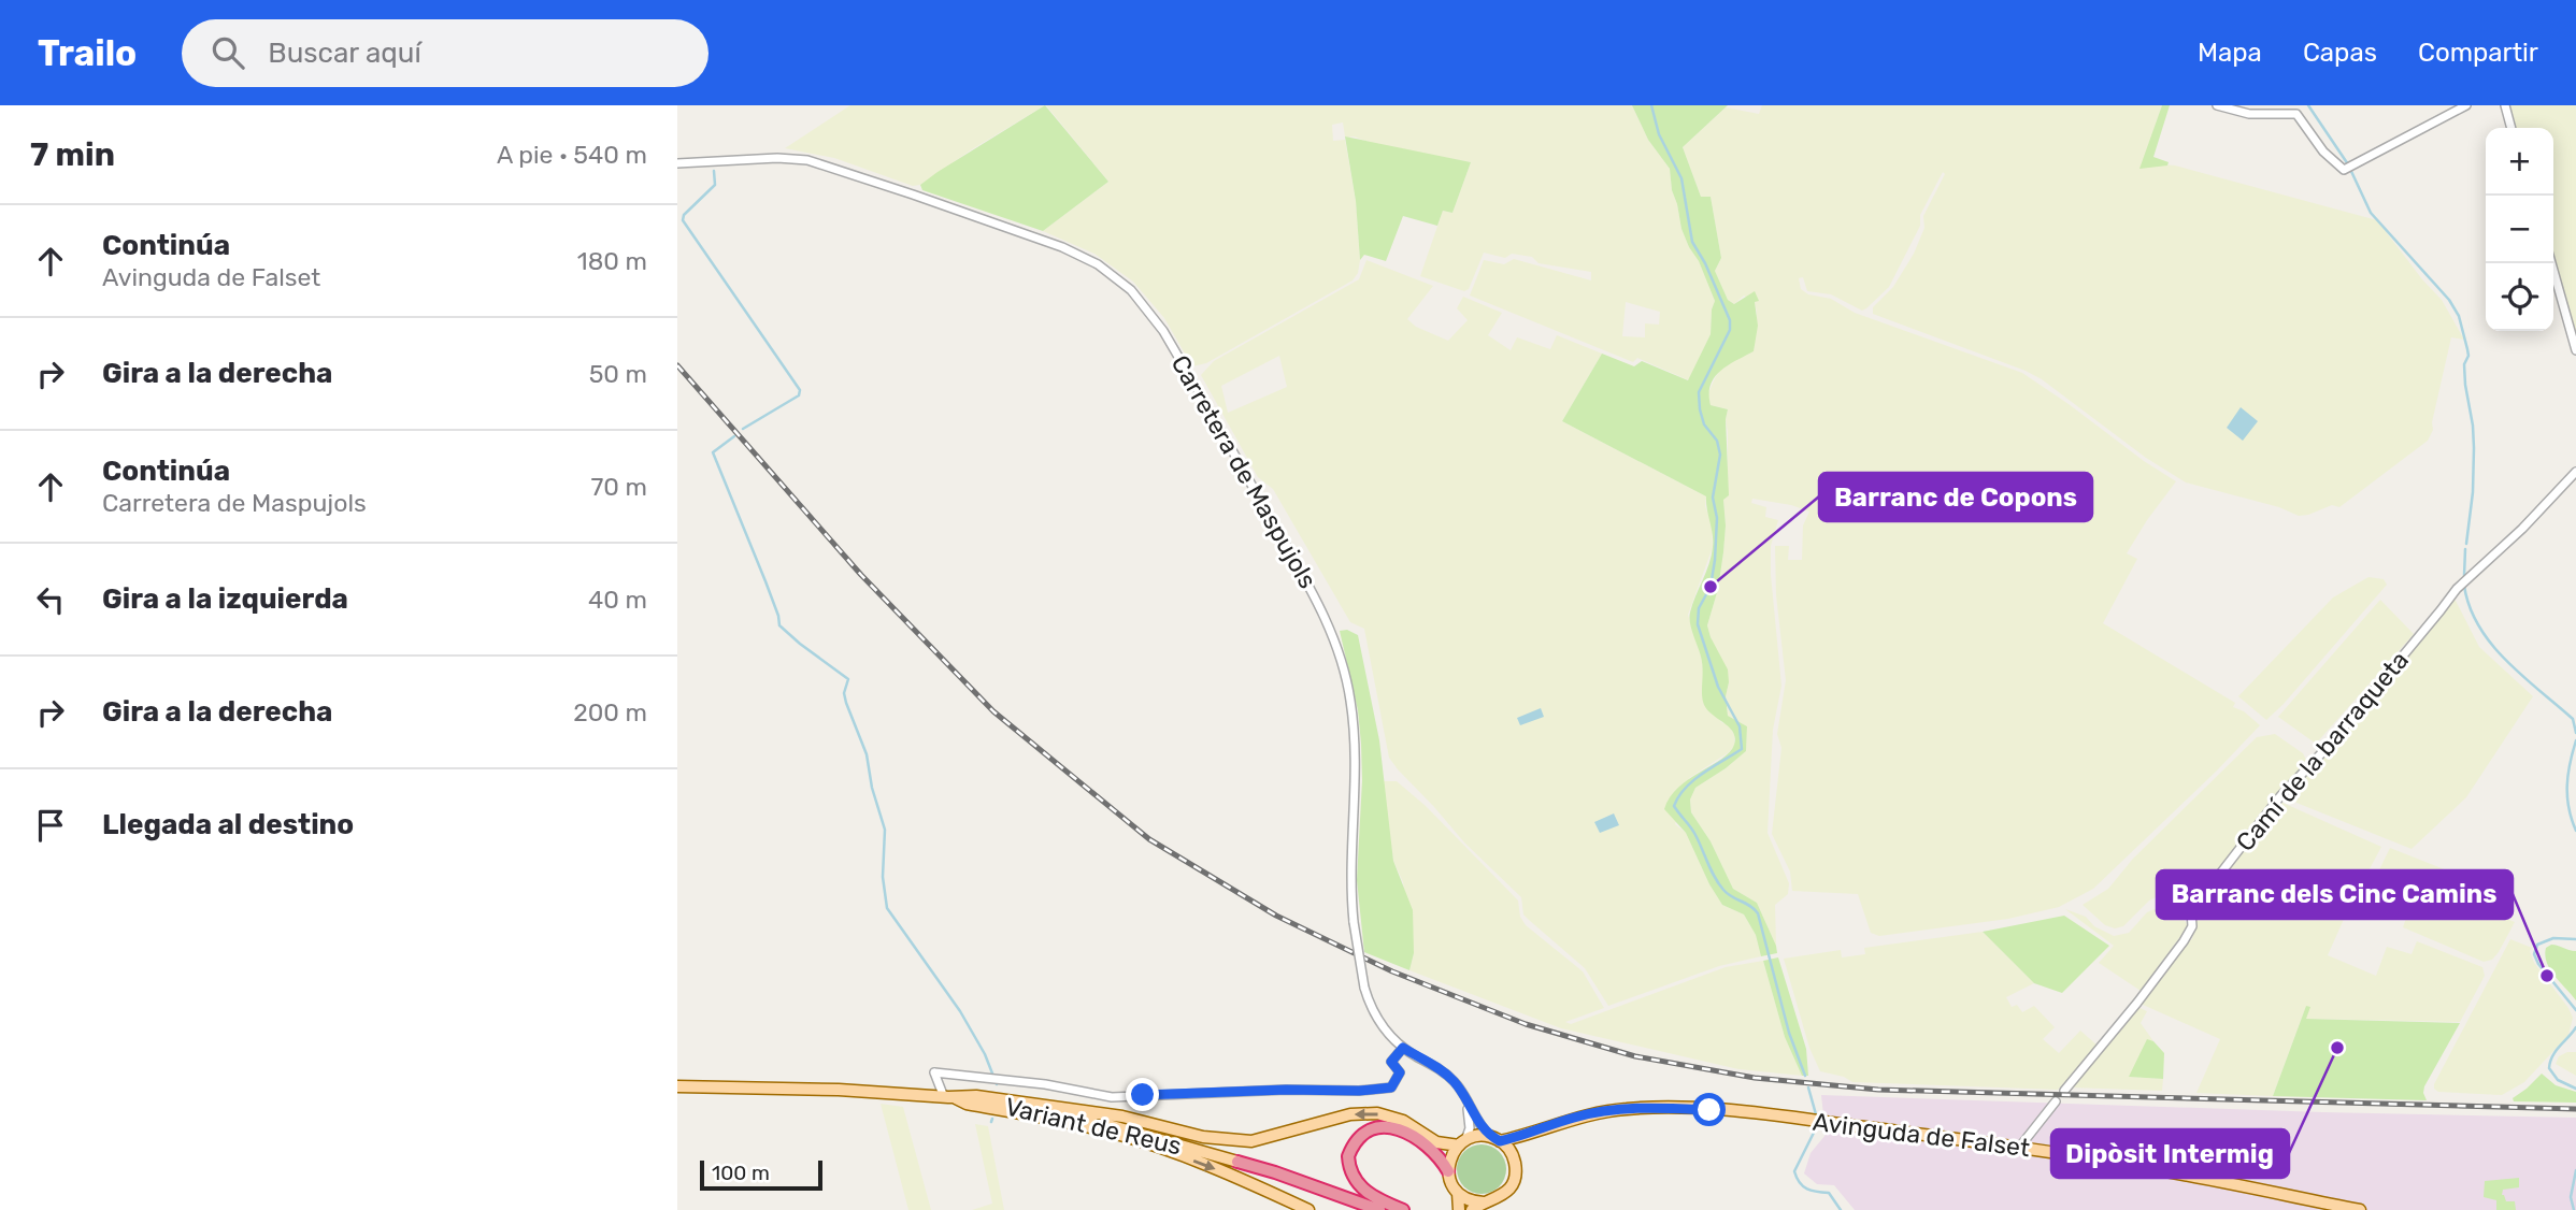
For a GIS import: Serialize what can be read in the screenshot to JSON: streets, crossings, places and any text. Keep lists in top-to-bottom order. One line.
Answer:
{"streets":{"main road":["Variant de Reus","Avinguda de Falset"],"street":["Carretera de Maspujols","Camí de la barraqueta"]},"crossings":[["Carretera de Maspujols","Avinguda de Falset"]],"places":["Barranc de Copons","Barranc dels Cinc Camins","Dipòsit Intermig"],"scale_bar":"100 m","page":{"header":"Trailo","search":"Buscar aquí","nav":["Mapa","Capas","Compartir"],"heading":["7 min","A pie · 540 m"],"map_buttons":["+","−"],"list":[["Continúa","Avinguda de Falset","180 m"],["Gira a la derecha","50 m"],["Continúa","Carretera de Maspujols","70 m"],["Gira a la izquierda","40 m"],["Gira a la derecha","200 m"],"Llegada al destino"],"scale":"100 m"}}
